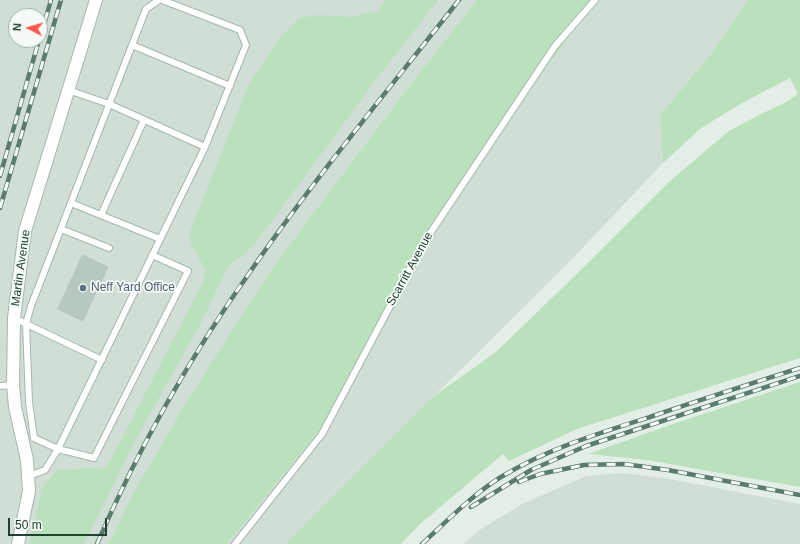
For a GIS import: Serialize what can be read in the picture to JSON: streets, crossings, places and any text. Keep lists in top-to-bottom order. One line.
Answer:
{"streets":{"street":["Martin Avenue"],"lane":["Scarritt Avenue"]},"places":["Neff Yard Office"],"scale_bar":"50 m","north":"left"}
